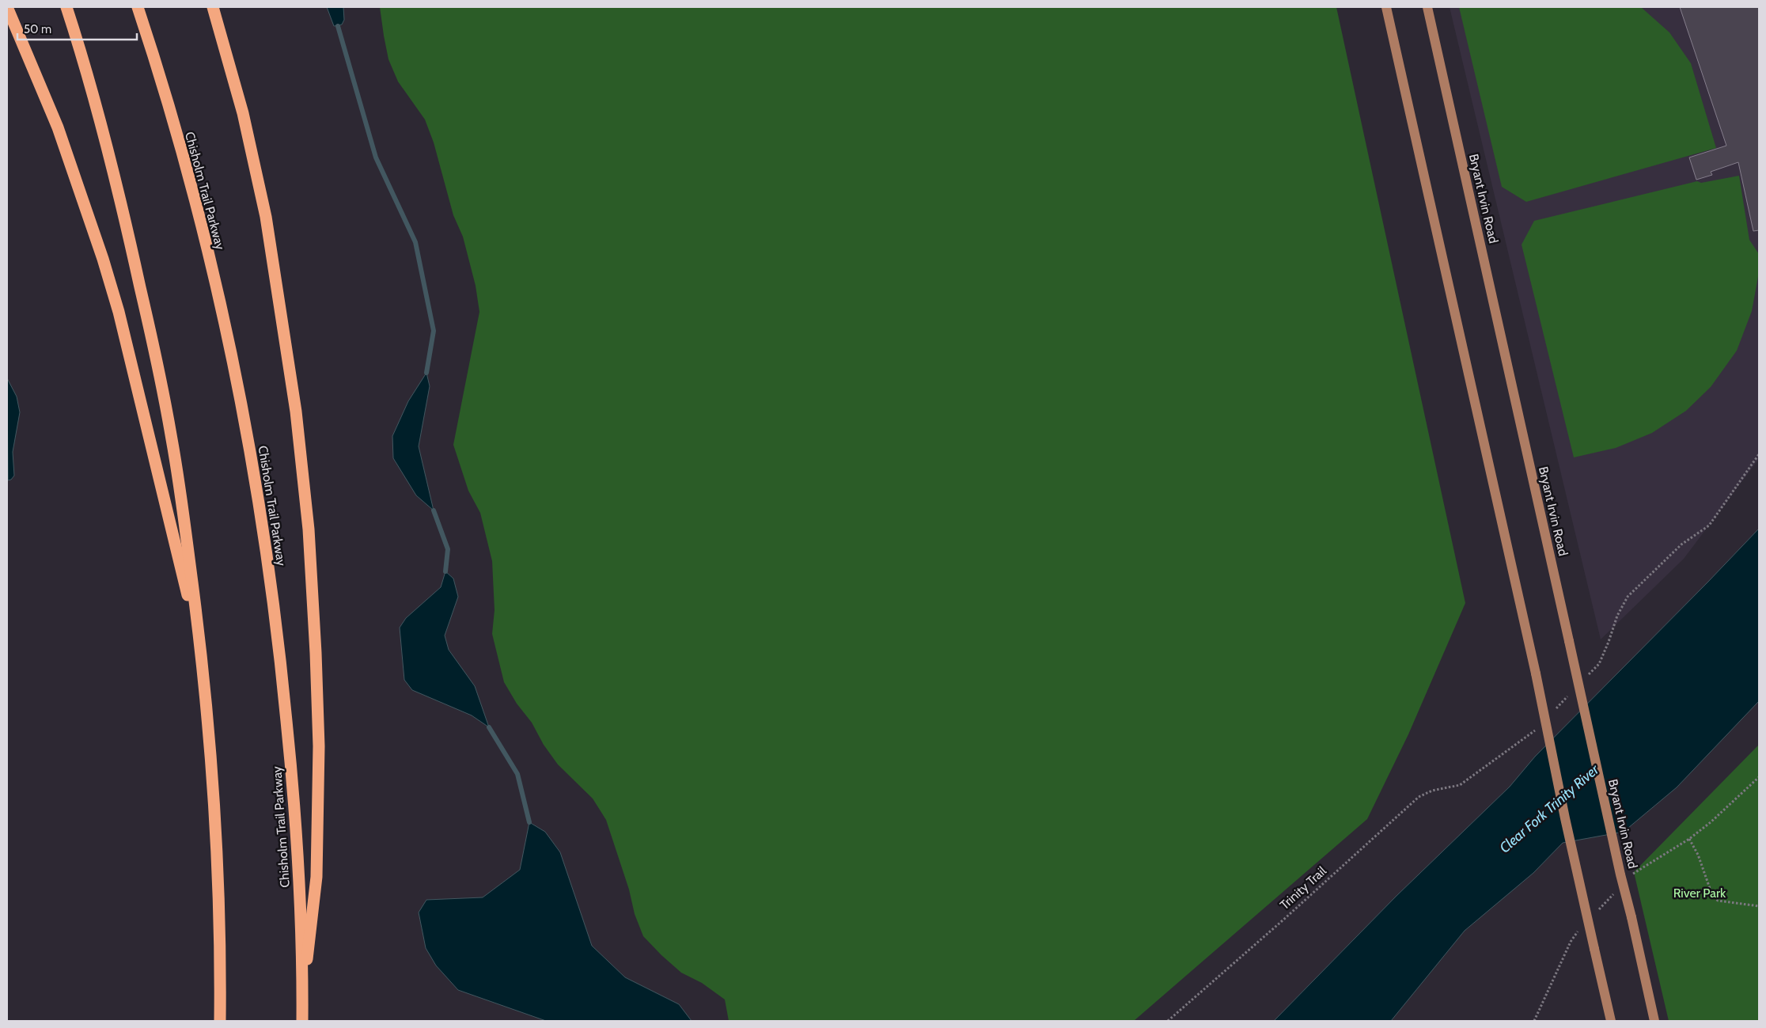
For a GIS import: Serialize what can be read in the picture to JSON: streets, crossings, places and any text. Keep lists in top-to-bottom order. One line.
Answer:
{"streets":{"highway":["Chisholm Trail Parkway"],"main road":["Bryant Irvin Road"],"path":["Trinity Trail"]},"water":["Clear Fork Trinity River"],"parks":["River Park"],"scale_bar":"50 m"}
